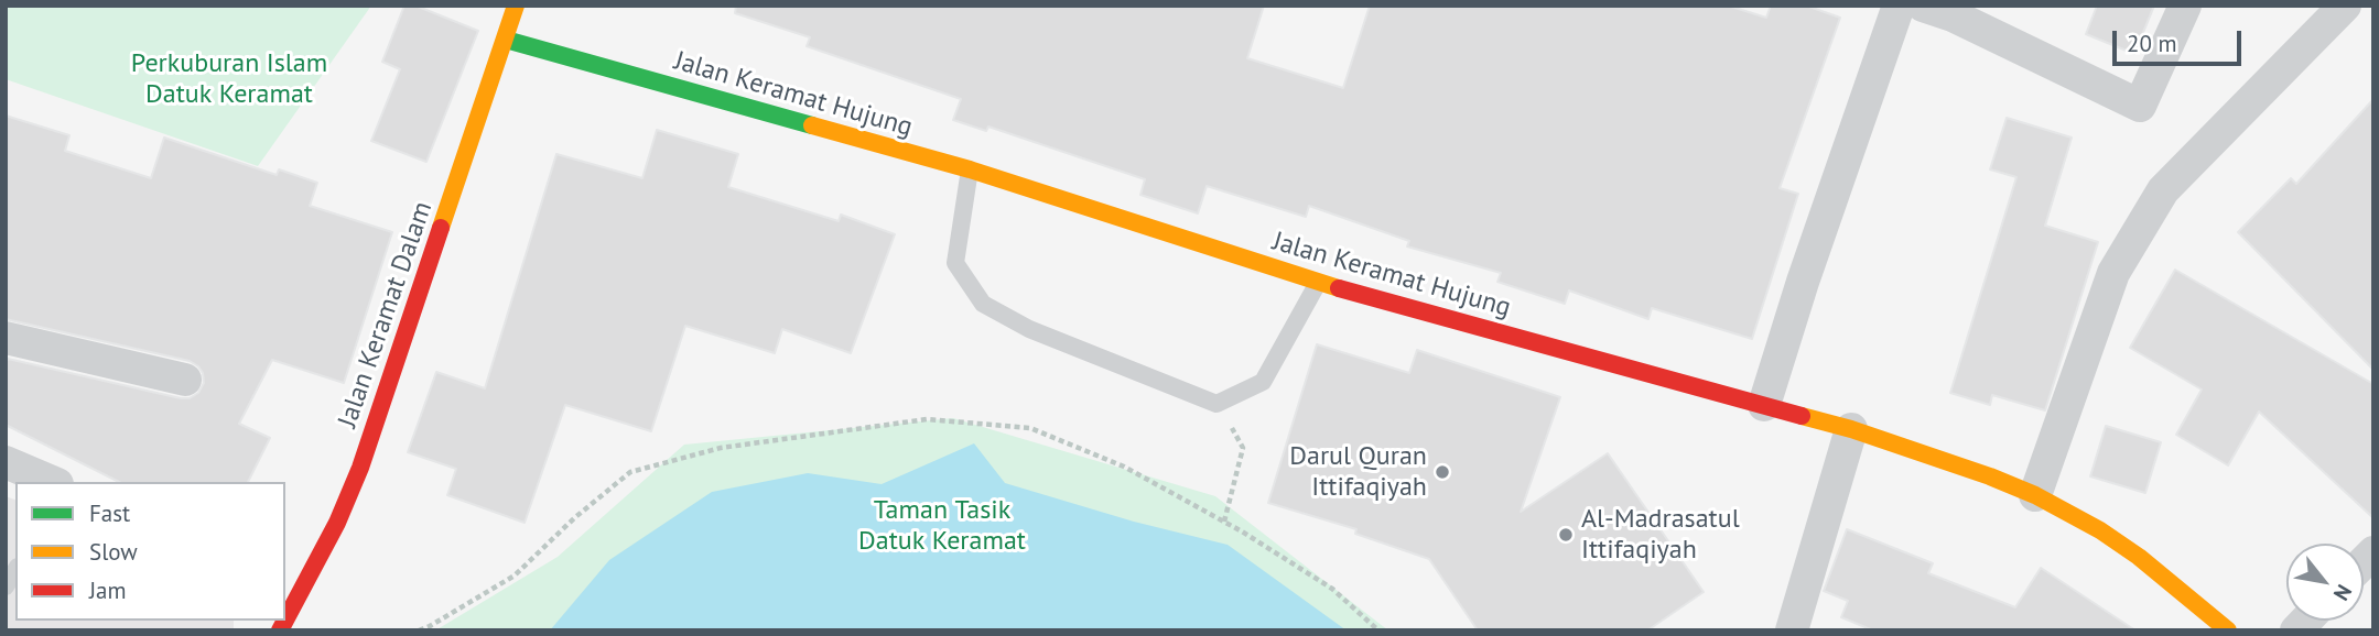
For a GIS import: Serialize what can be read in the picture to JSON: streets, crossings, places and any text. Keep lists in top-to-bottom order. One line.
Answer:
{"streets":{"street":["Jalan Keramat Hujung","Jalan Keramat Dalam"]},"crossings":[["Jalan Keramat Hujung","Jalan Keramat Dalam"]],"parks":["Perkuburan Islam Datuk Keramat","Taman Tasik Datuk Keramat"],"places":["Darul Quran Ittifaqiyah","Al-Madrasatul Ittifaqiyah"],"legend":["Fast","Slow","Jam"],"scale_bar":"20 m","north":"bottom right"}
